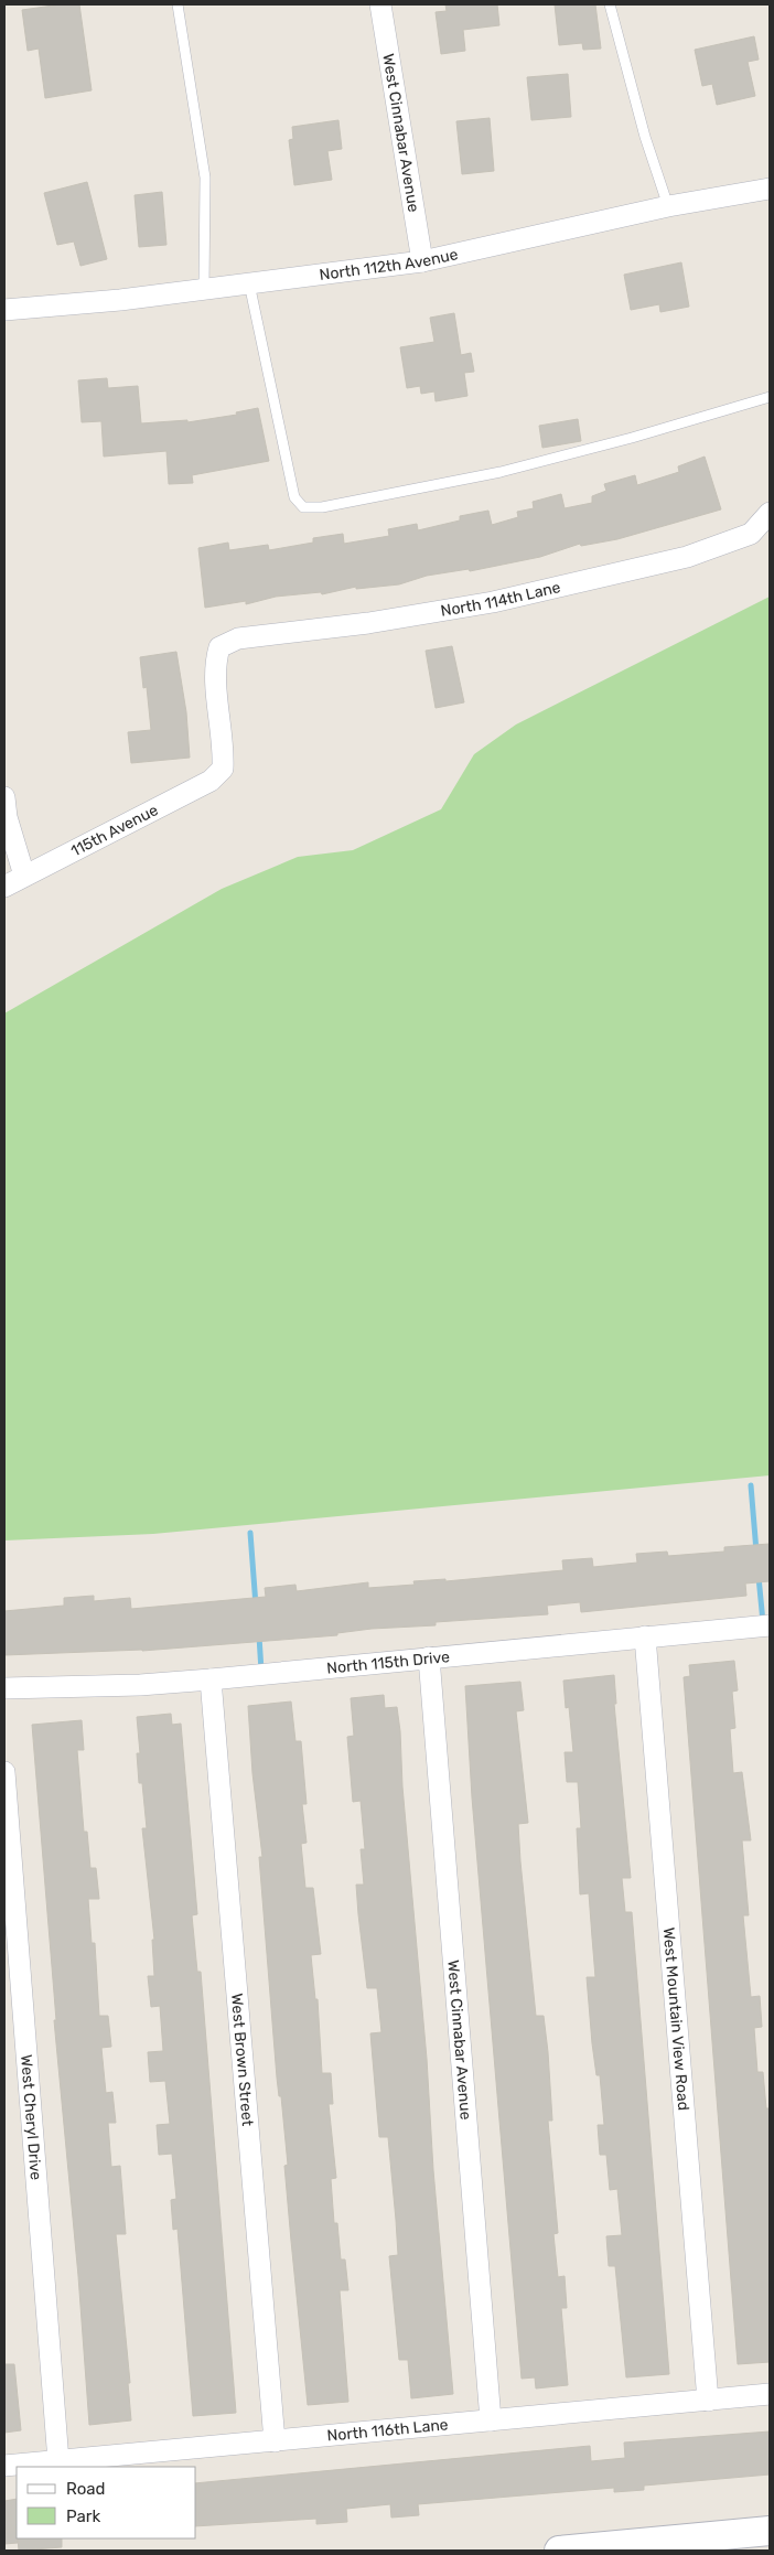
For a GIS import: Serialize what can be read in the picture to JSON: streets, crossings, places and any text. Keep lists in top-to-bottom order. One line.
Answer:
{"streets":{"street":["West Cinnabar Avenue","North 112th Avenue","North 114th Lane","115th Avenue","North 115th Drive","West Mountain View Road","West Brown Street","West Cheryl Drive","North 116th Lane"]},"crossings":[["West Cinnabar Avenue","North 112th Avenue"],["West Cinnabar Avenue","North 115th Drive"],["West Cinnabar Avenue","North 116th Lane"],["North 114th Lane","115th Avenue"],["North 115th Drive","West Mountain View Road"],["North 115th Drive","West Brown Street"],["West Mountain View Road","North 116th Lane"],["West Brown Street","North 116th Lane"],["West Cheryl Drive","North 116th Lane"]],"legend":["Road","Park"]}
